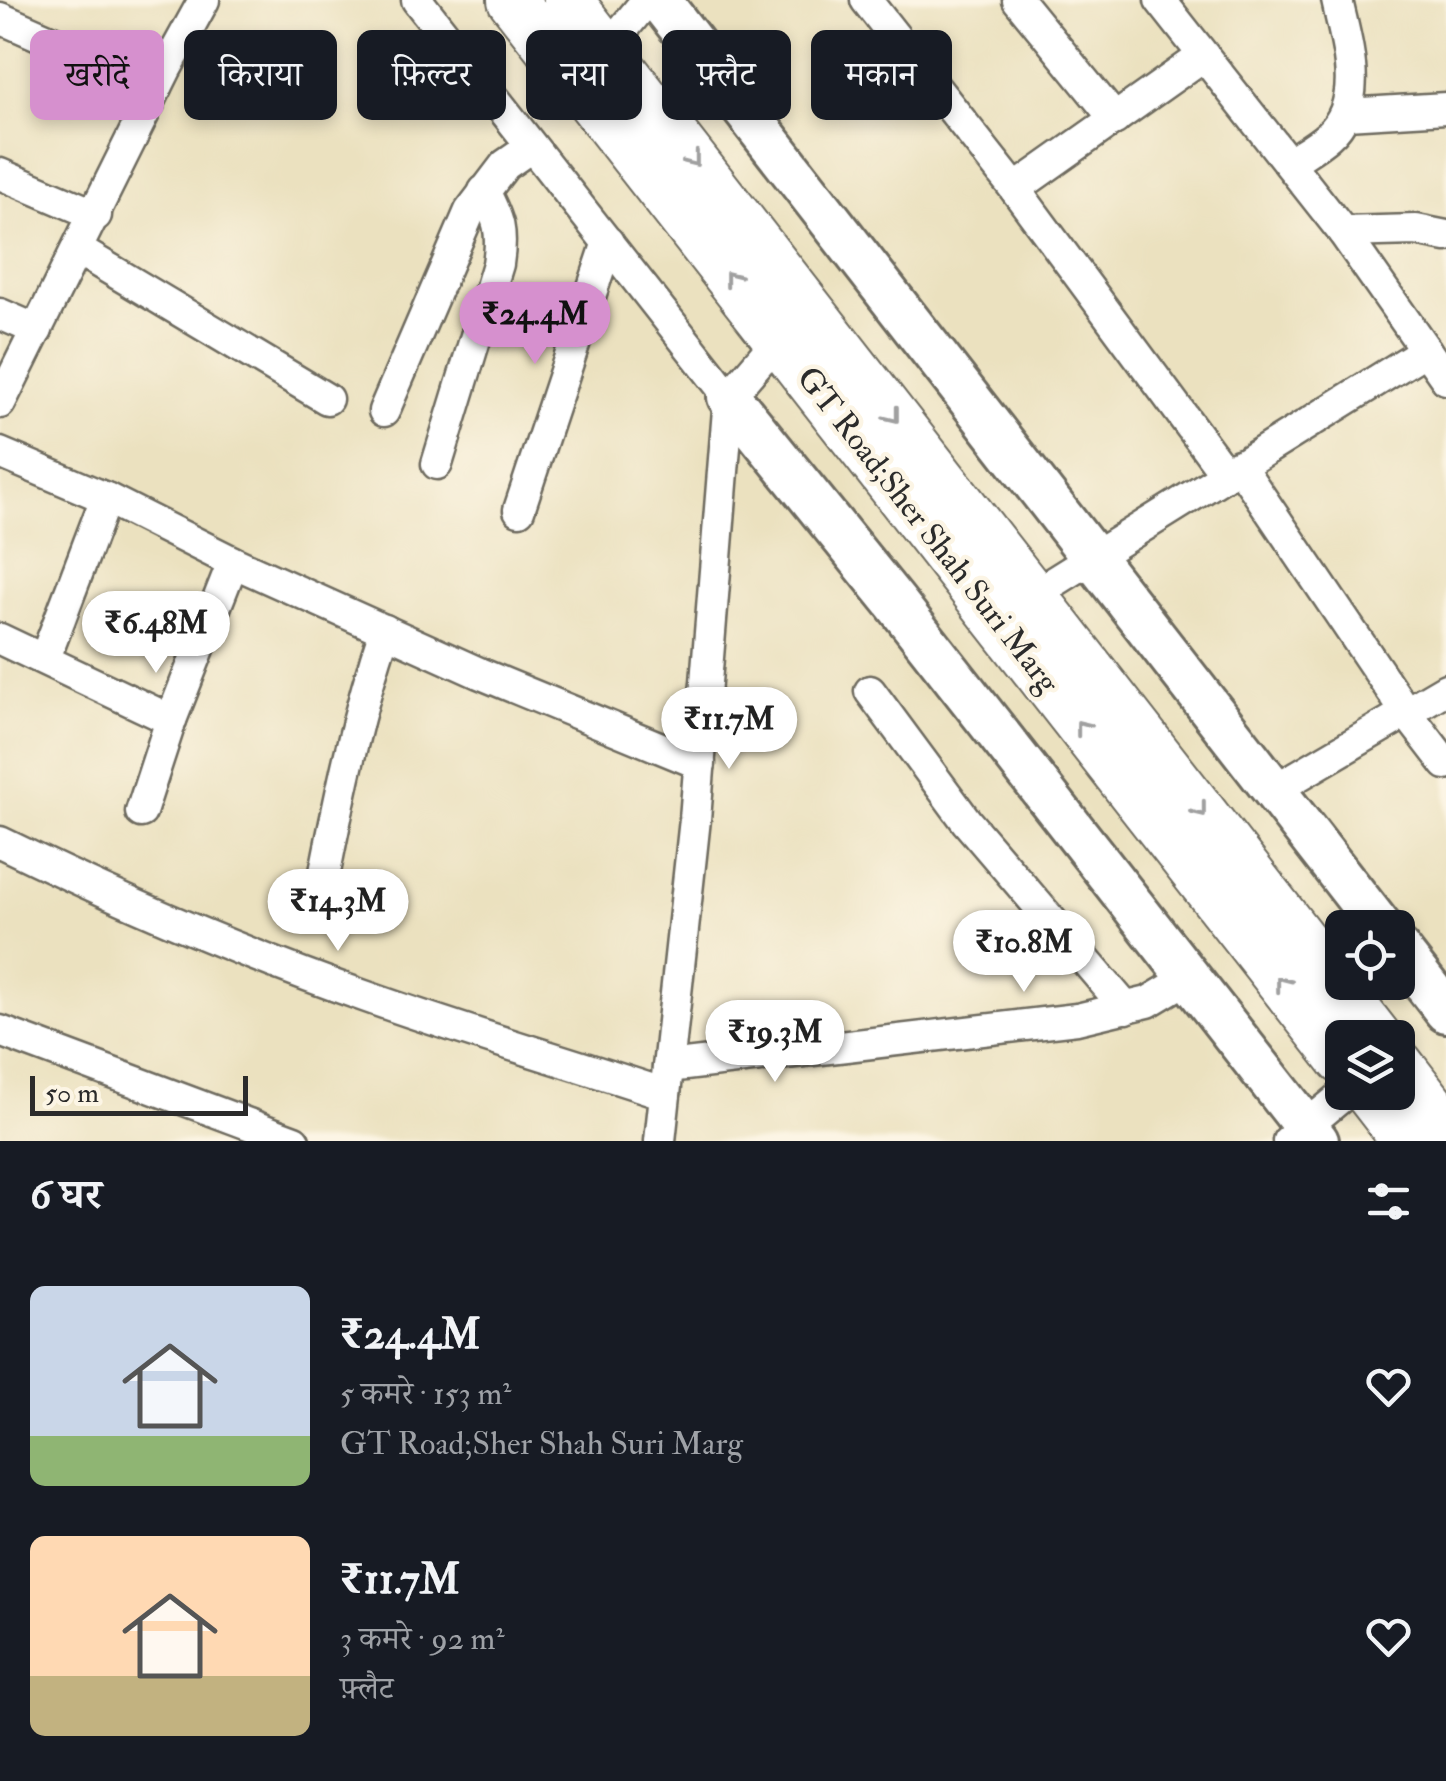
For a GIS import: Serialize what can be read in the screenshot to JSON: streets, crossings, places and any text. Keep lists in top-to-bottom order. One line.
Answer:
{"streets":{"main road":["GT Road;Sher Shah Suri Marg"]},"scale_bar":"50 m","page":{"chip":["खरीदें","किराया","फ़िल्टर","नया","फ़्लैट","मकान"],"price":["₹24.4M","₹6.48M","₹11.7M","₹14.3M","₹10.8M","₹19.3M"],"scale":"50 m","heading":"6 घर","list":[{"name":"₹24.4M","note":"5 कमरे · 153 m² · GT Road;Sher Shah Suri Marg"},{"name":"₹11.7M","note":"3 कमरे · 92 m² · फ़्लैट"}]}}
